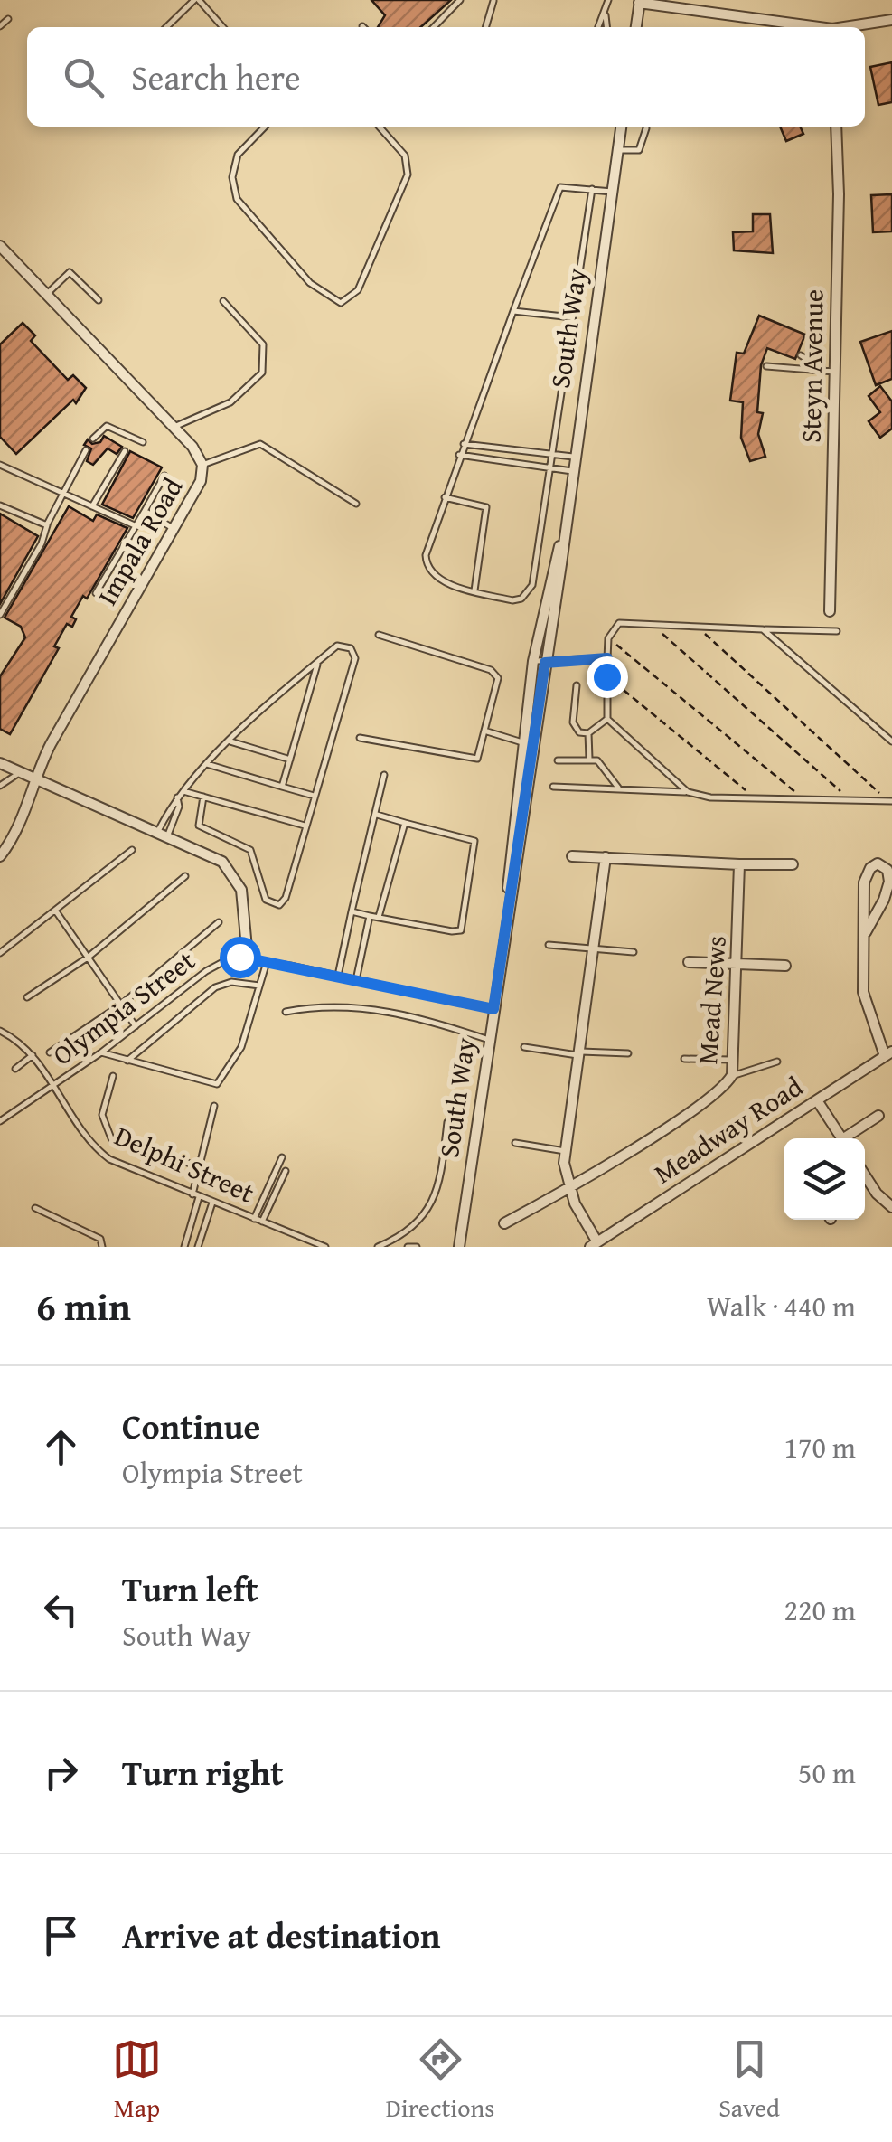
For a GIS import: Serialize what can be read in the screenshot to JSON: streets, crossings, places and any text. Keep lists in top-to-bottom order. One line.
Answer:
{"streets":{"street":["South Way","Steyn Avenue","Impala Road","Mead News","Meadway Road"],"lane":["Olympia Street","Delphi Street"]},"crossings":[["South Way","Olympia Street"],["Olympia Street","Delphi Street"]],"page":{"search":"Search here","heading":["6 min","Walk · 440 m"],"list":[["Continue","Olympia Street","170 m"],["Turn left","South Way","220 m"],["Turn right","50 m"],"Arrive at destination"],"nav":["Map","Directions","Saved"]}}
